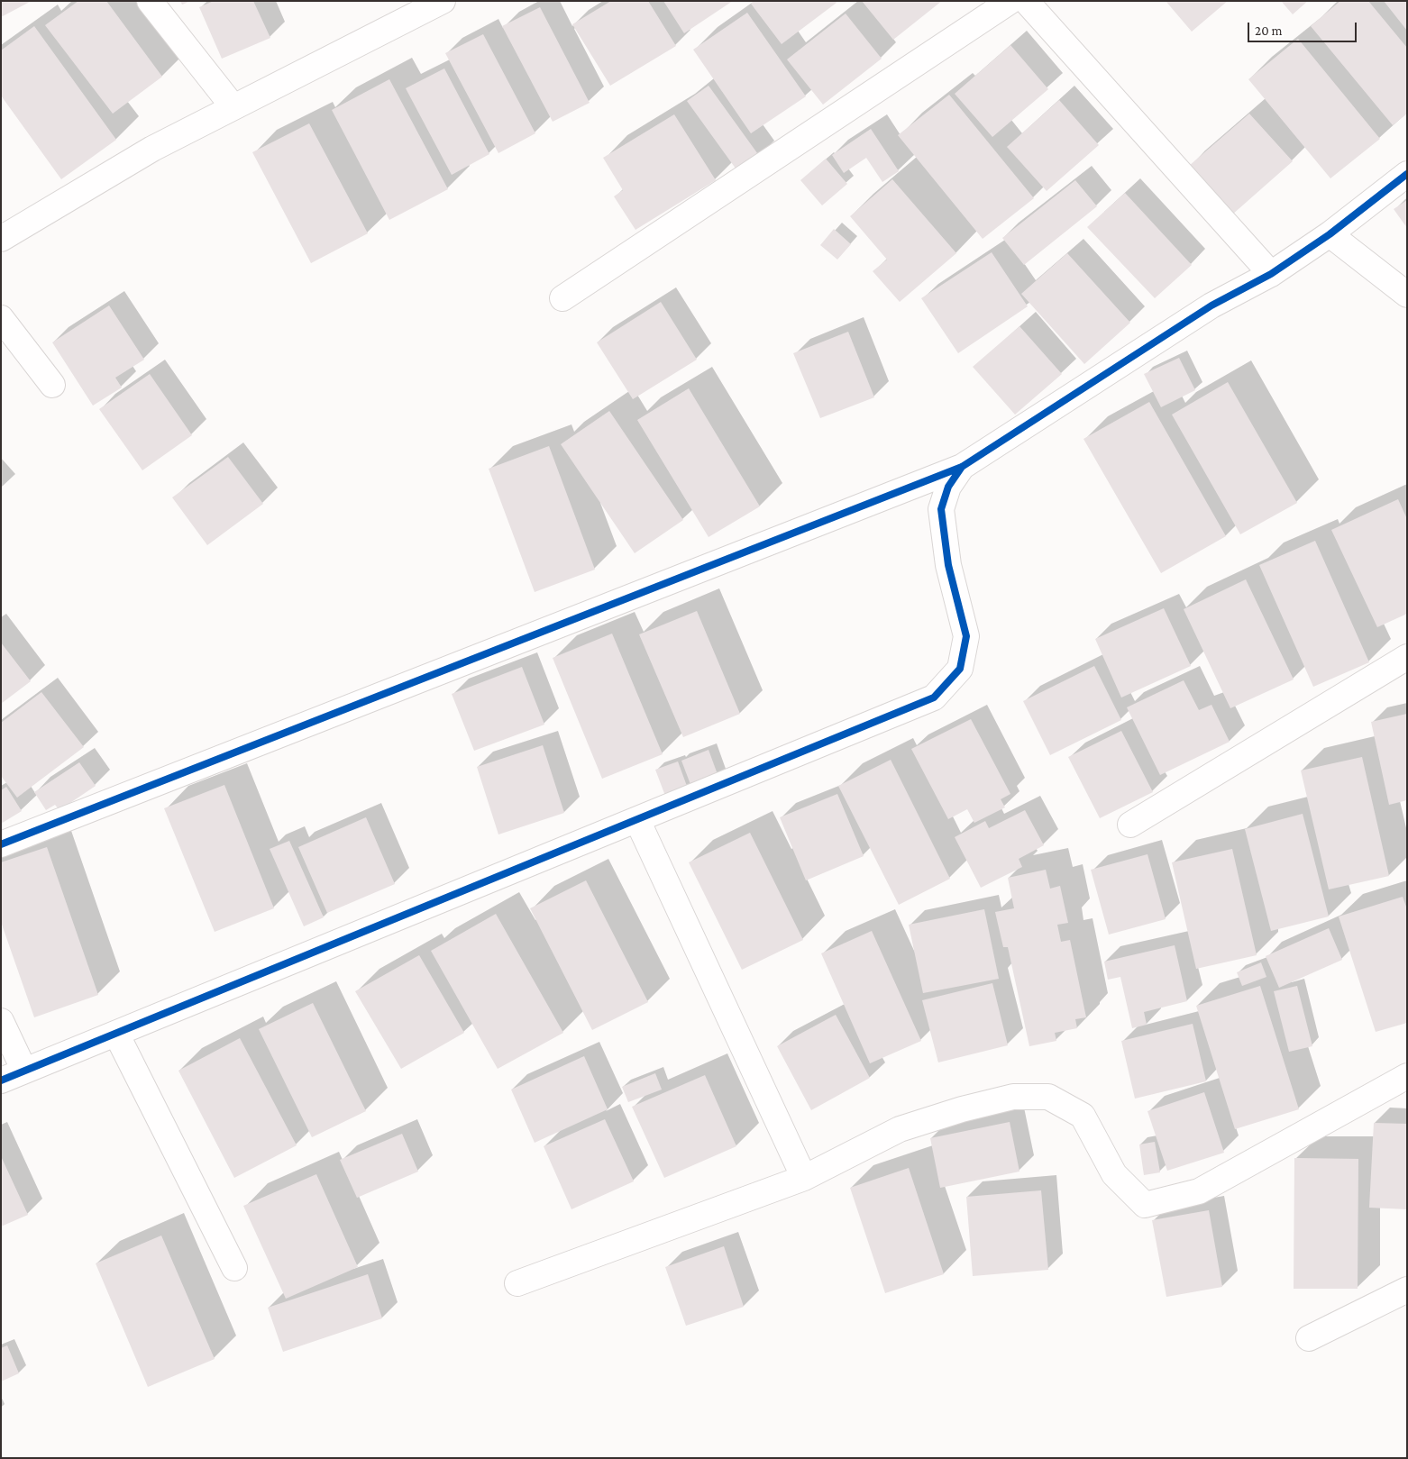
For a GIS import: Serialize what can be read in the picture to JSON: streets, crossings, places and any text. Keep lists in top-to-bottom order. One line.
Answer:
{"scale_bar":"20 m"}
